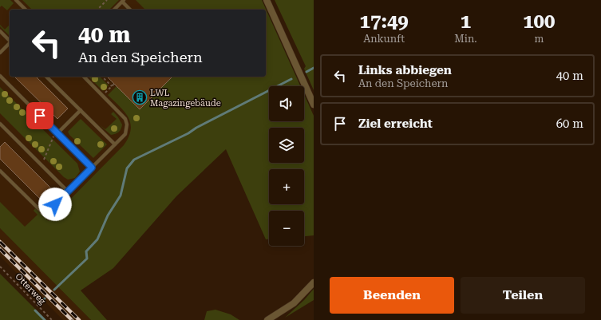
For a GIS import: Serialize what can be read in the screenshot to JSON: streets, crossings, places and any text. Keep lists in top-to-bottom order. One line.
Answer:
{"streets":{"path":["Otterweg"]},"places":{"building":["LWL Magazingebäude"]},"page":{"eta":["17:49","Ankunft","1","Min.","100","m"],"turn":["40 m","An den Speichern"],"list":[{"name":"Links abbiegen","note":"An den Speichern","value":"40 m"},{"name":"Ziel erreicht","value":"60 m"}],"map_buttons":["+","−"],"buttons":["Beenden","Teilen"]}}
